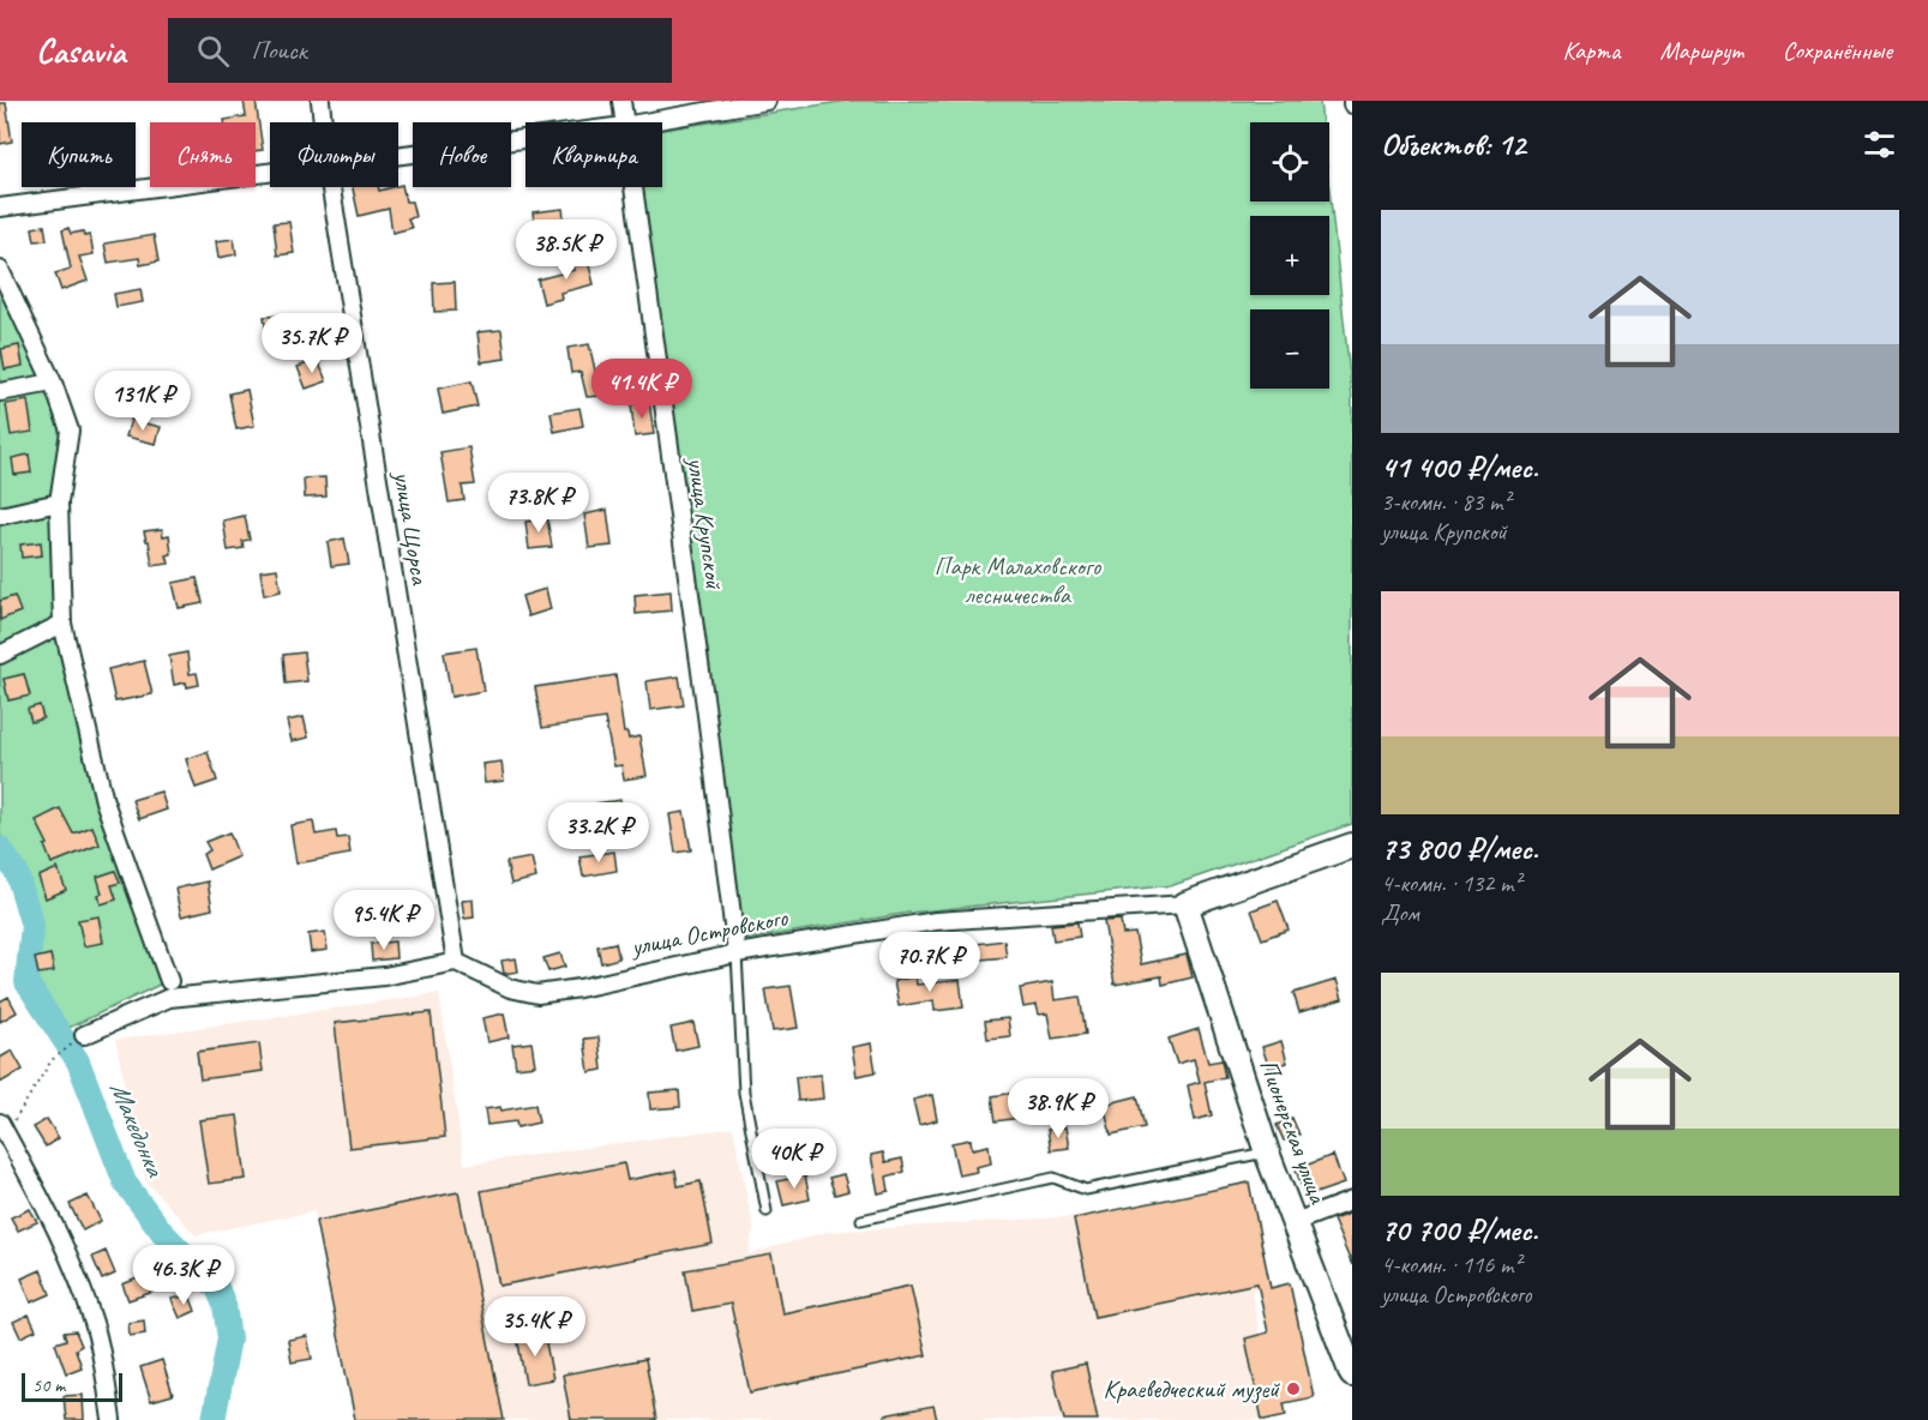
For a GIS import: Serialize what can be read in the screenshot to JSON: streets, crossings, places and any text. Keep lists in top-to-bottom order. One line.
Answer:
{"streets":{"street":["улица Крупской","улица Щорса","улица Островского","Пионерская улица"]},"crossings":[["улица Крупской","улица Островского"],["улица Щорса","улица Островского"],["улица Островского","Пионерская улица"]],"water":["Македонка"],"parks":["Парк Малаховского лесничества"],"places":["Краеведческий музей"],"scale_bar":"50 m","page":{"header":"Casavia","search":"Поиск","nav":["Карта","Маршрут","Сохранённые"],"heading":"Объектов: 12","map_buttons":["+","−"],"chip":["Купить","Снять","Фильтры","Новое","Квартира"],"list":[{"name":"41 400 ₽/мес.","note":"3-комн. · 83 m² · улица Крупской"},{"name":"73 800 ₽/мес.","note":"4-комн. · 132 m² · Дом"},{"name":"70 700 ₽/мес.","note":"4-комн. · 116 m² · улица Островского"}],"price":["38.5K ₽","35.7K ₽","41.4K ₽","131K ₽","73.8K ₽","33.2K ₽","95.4K ₽","70.7K ₽","38.9K ₽","40K ₽","46.3K ₽","35.4K ₽"],"scale":"50 m"}}
